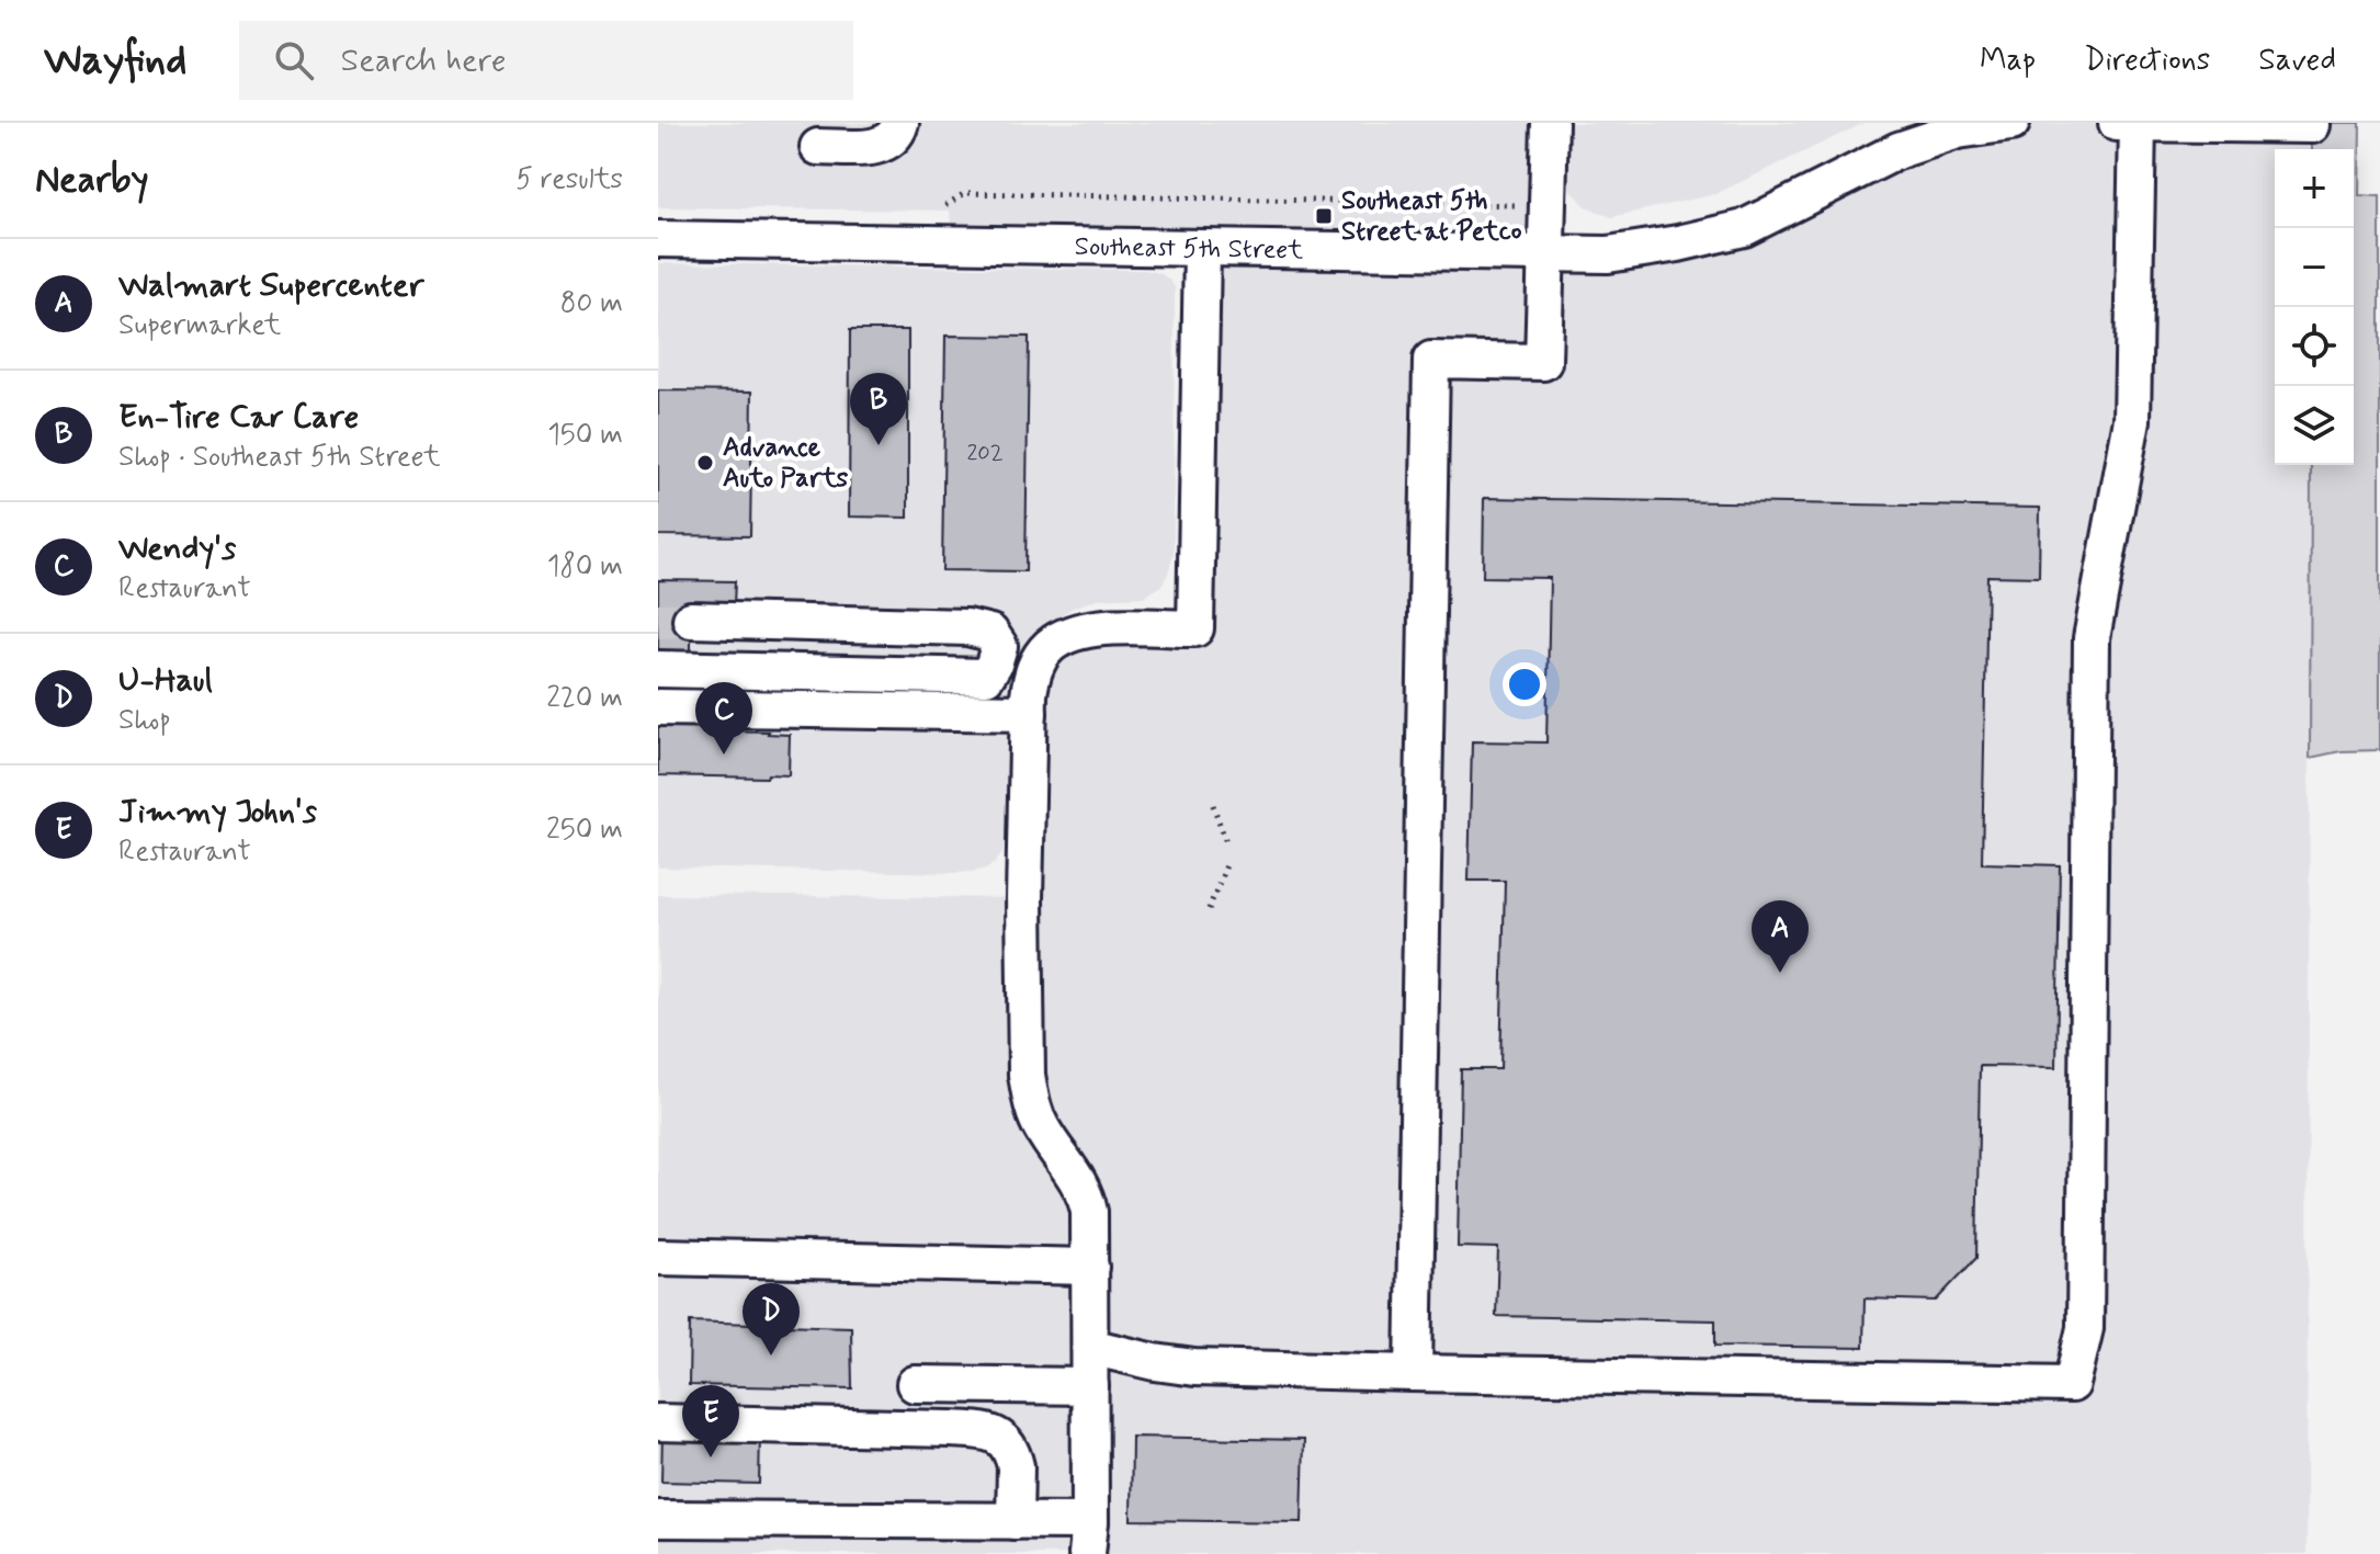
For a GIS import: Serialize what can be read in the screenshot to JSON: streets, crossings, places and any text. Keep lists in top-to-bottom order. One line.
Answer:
{"streets":{"street":["Southeast 5th Street"]},"places":{"transit":["Southeast 5th Street at Petco"],"other":["Advance Auto Parts"]},"house_numbers":["202"],"page":{"header":"Wayfind","search":"Search here","nav":["Map","Directions","Saved"],"heading":["Nearby","5 results"],"map_buttons":["+","−"],"list":[{"mark":"A","name":"Walmart Supercenter","note":"Supermarket","value":"80 m"},{"mark":"B","name":"En-Tire Car Care","note":"Shop · Southeast 5th Street","value":"150 m"},{"mark":"C","name":"Wendy's","note":"Restaurant","value":"180 m"},{"mark":"D","name":"U-Haul","note":"Shop","value":"220 m"},{"mark":"E","name":"Jimmy John's","note":"Restaurant","value":"250 m"}],"pins":["B","C","A","D","E"]}}
